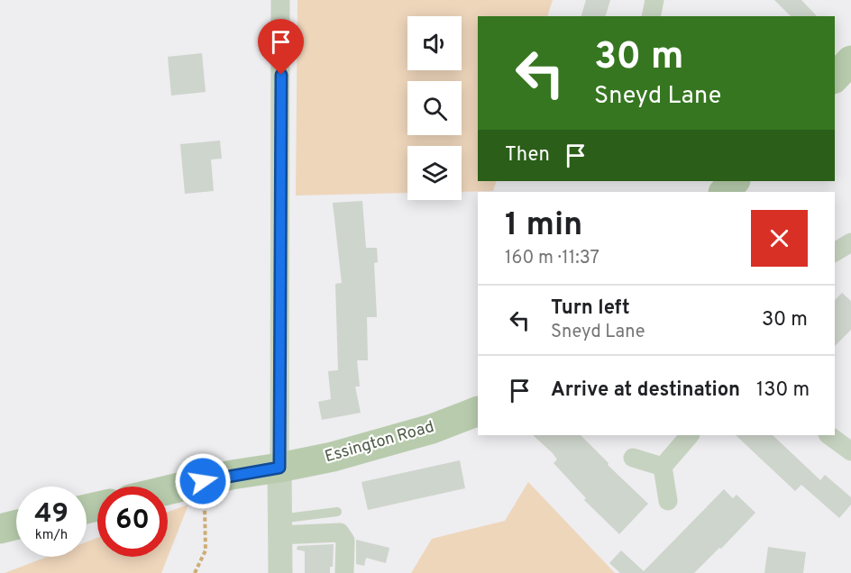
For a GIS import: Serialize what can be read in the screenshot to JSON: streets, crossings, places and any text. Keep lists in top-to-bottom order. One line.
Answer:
{"streets":{"main road":["Essington Road"]},"page":{"turn":["30 m","Sneyd Lane"],"then":"Then","heading":["1 min","160 m · 11:37"],"list":[{"name":"Turn left","note":"Sneyd Lane","value":"30 m"},{"name":"Arrive at destination","value":"130 m"}],"speed":"49 km/h","limit":"60"}}
